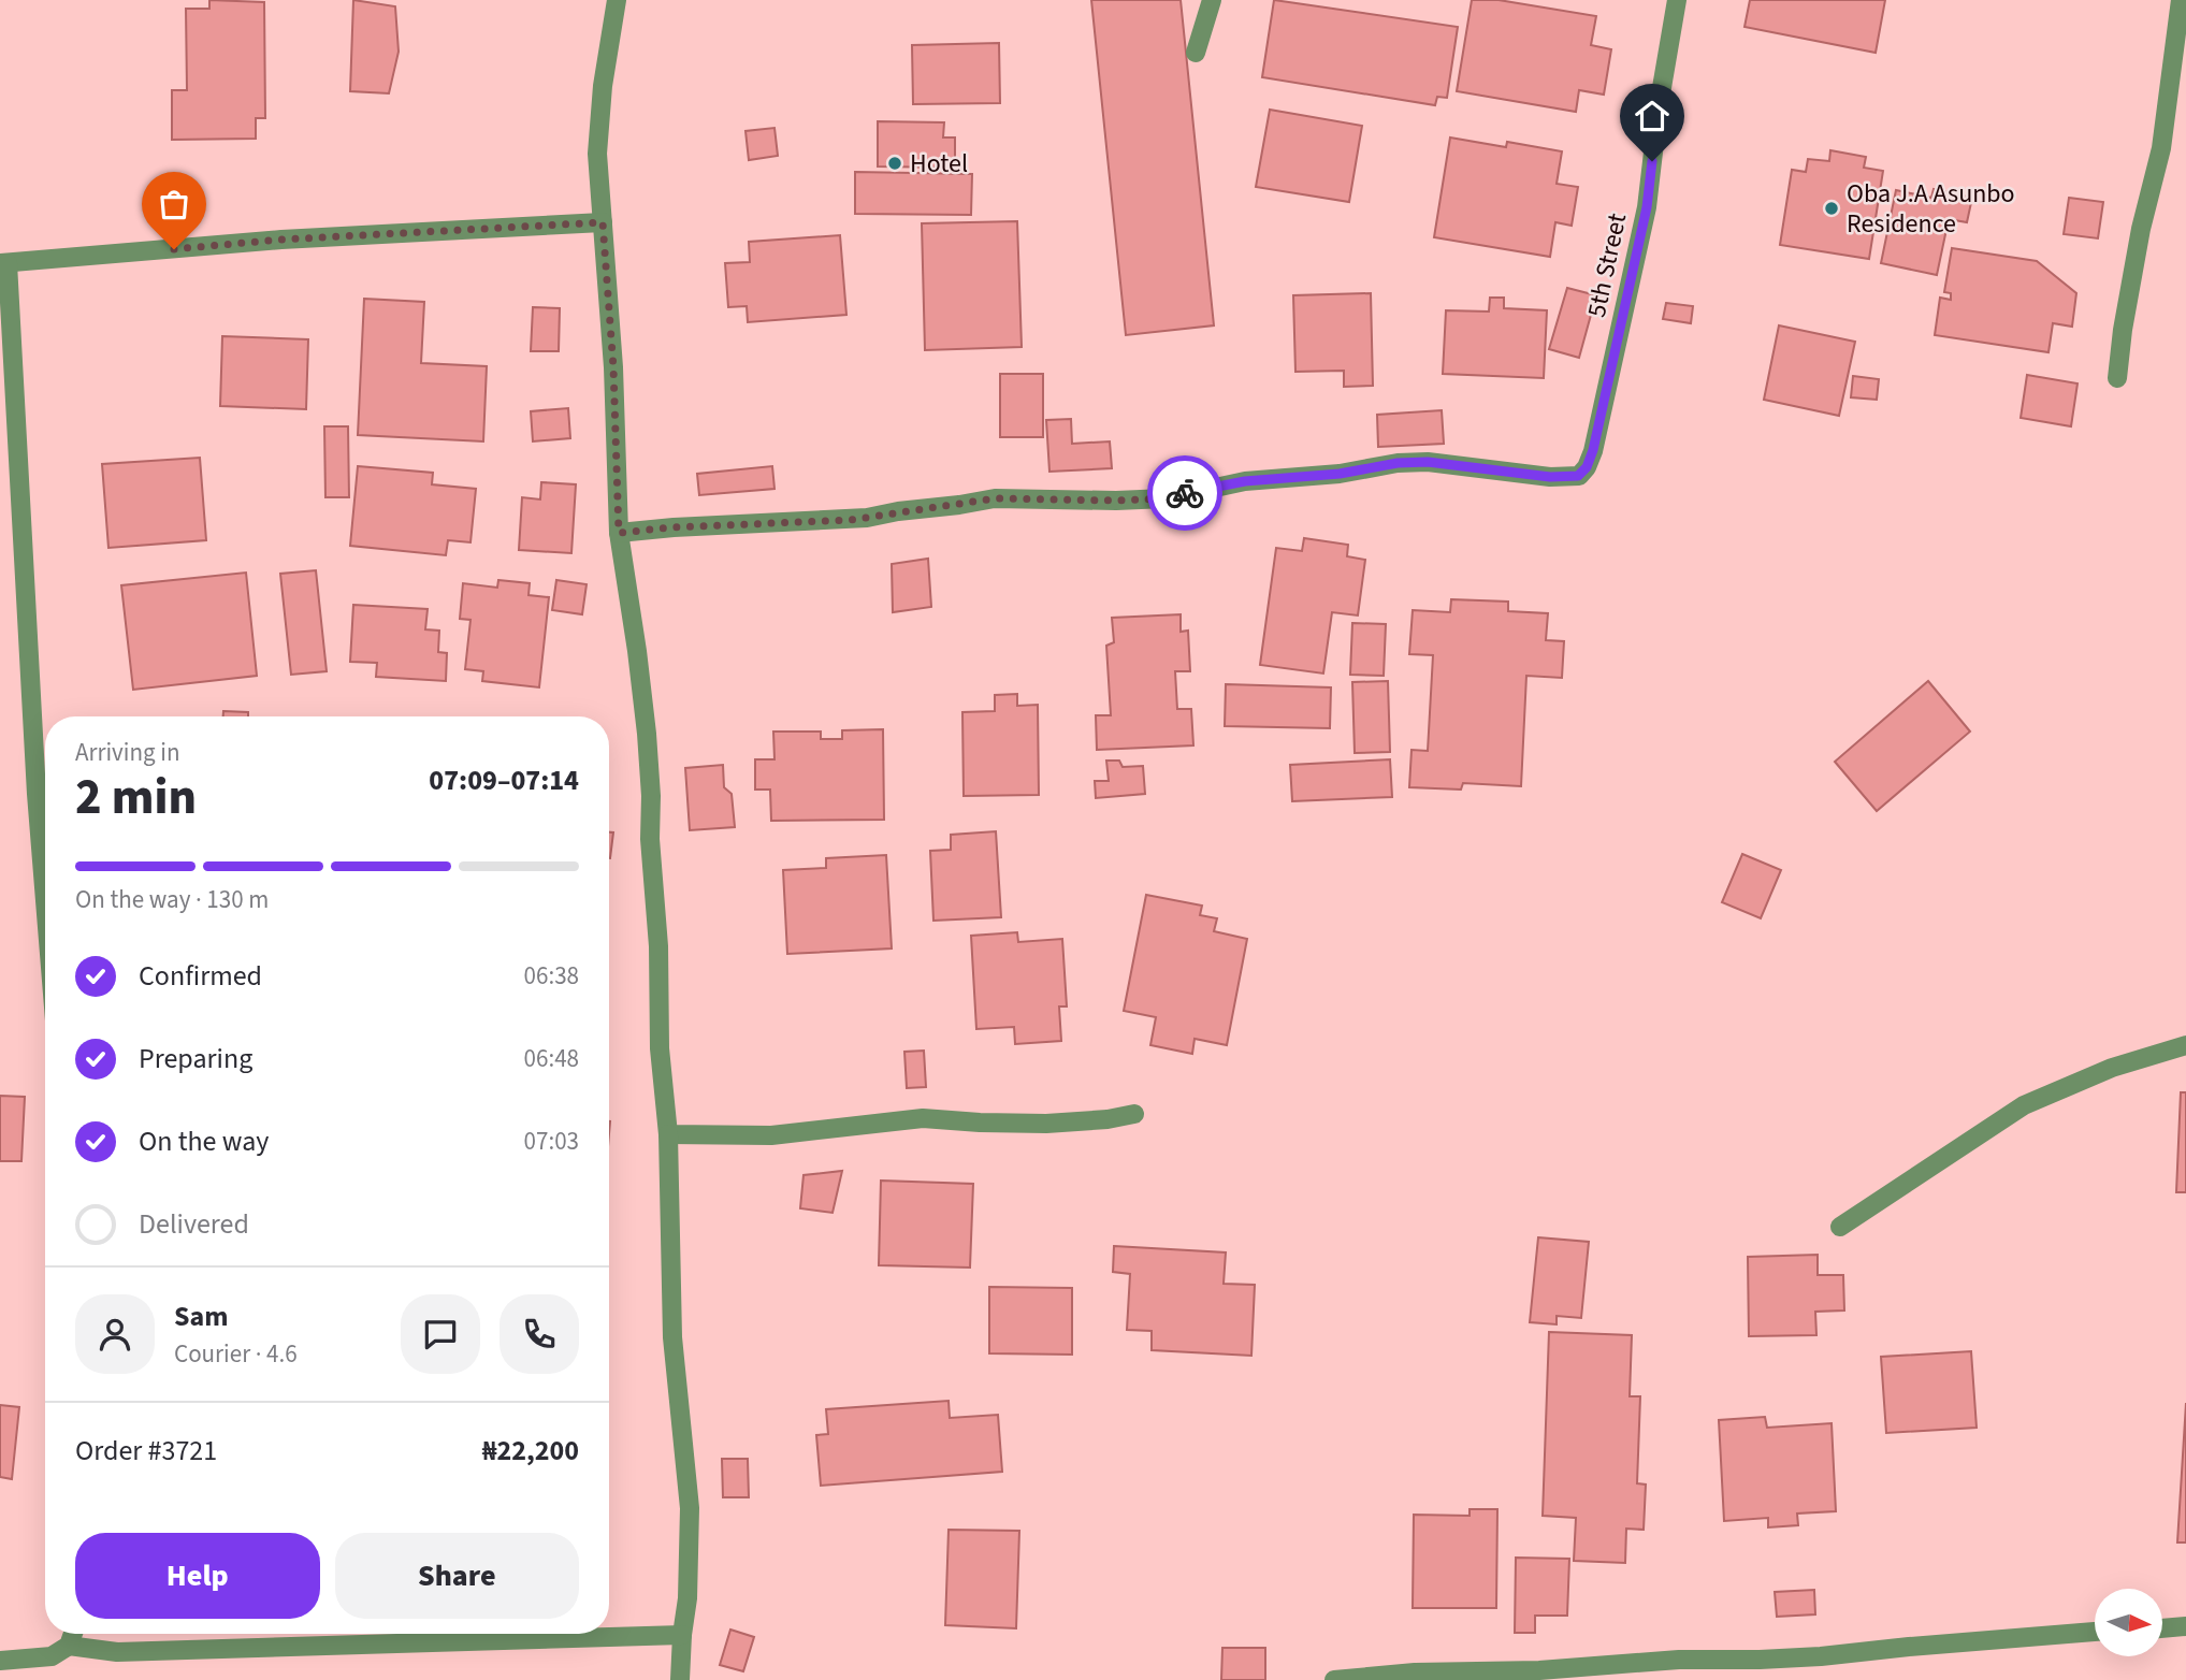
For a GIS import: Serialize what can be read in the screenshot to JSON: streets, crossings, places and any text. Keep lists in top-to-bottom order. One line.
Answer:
{"streets":{"street":["5th Street"]},"places":["Hotel","Oba J.A Asunbo Residence"],"north":"right","page":{"heading":["2 min","Arriving in","07:09–07:14"],"panel":["Sam","Courier · 4.6","Order #3721","₦22,200"],"bar":"On the way · 130 m","list":[["Confirmed","06:38"],["Preparing","06:48"],["On the way","07:03"],"Delivered"],"buttons":["Help","Share"]}}
